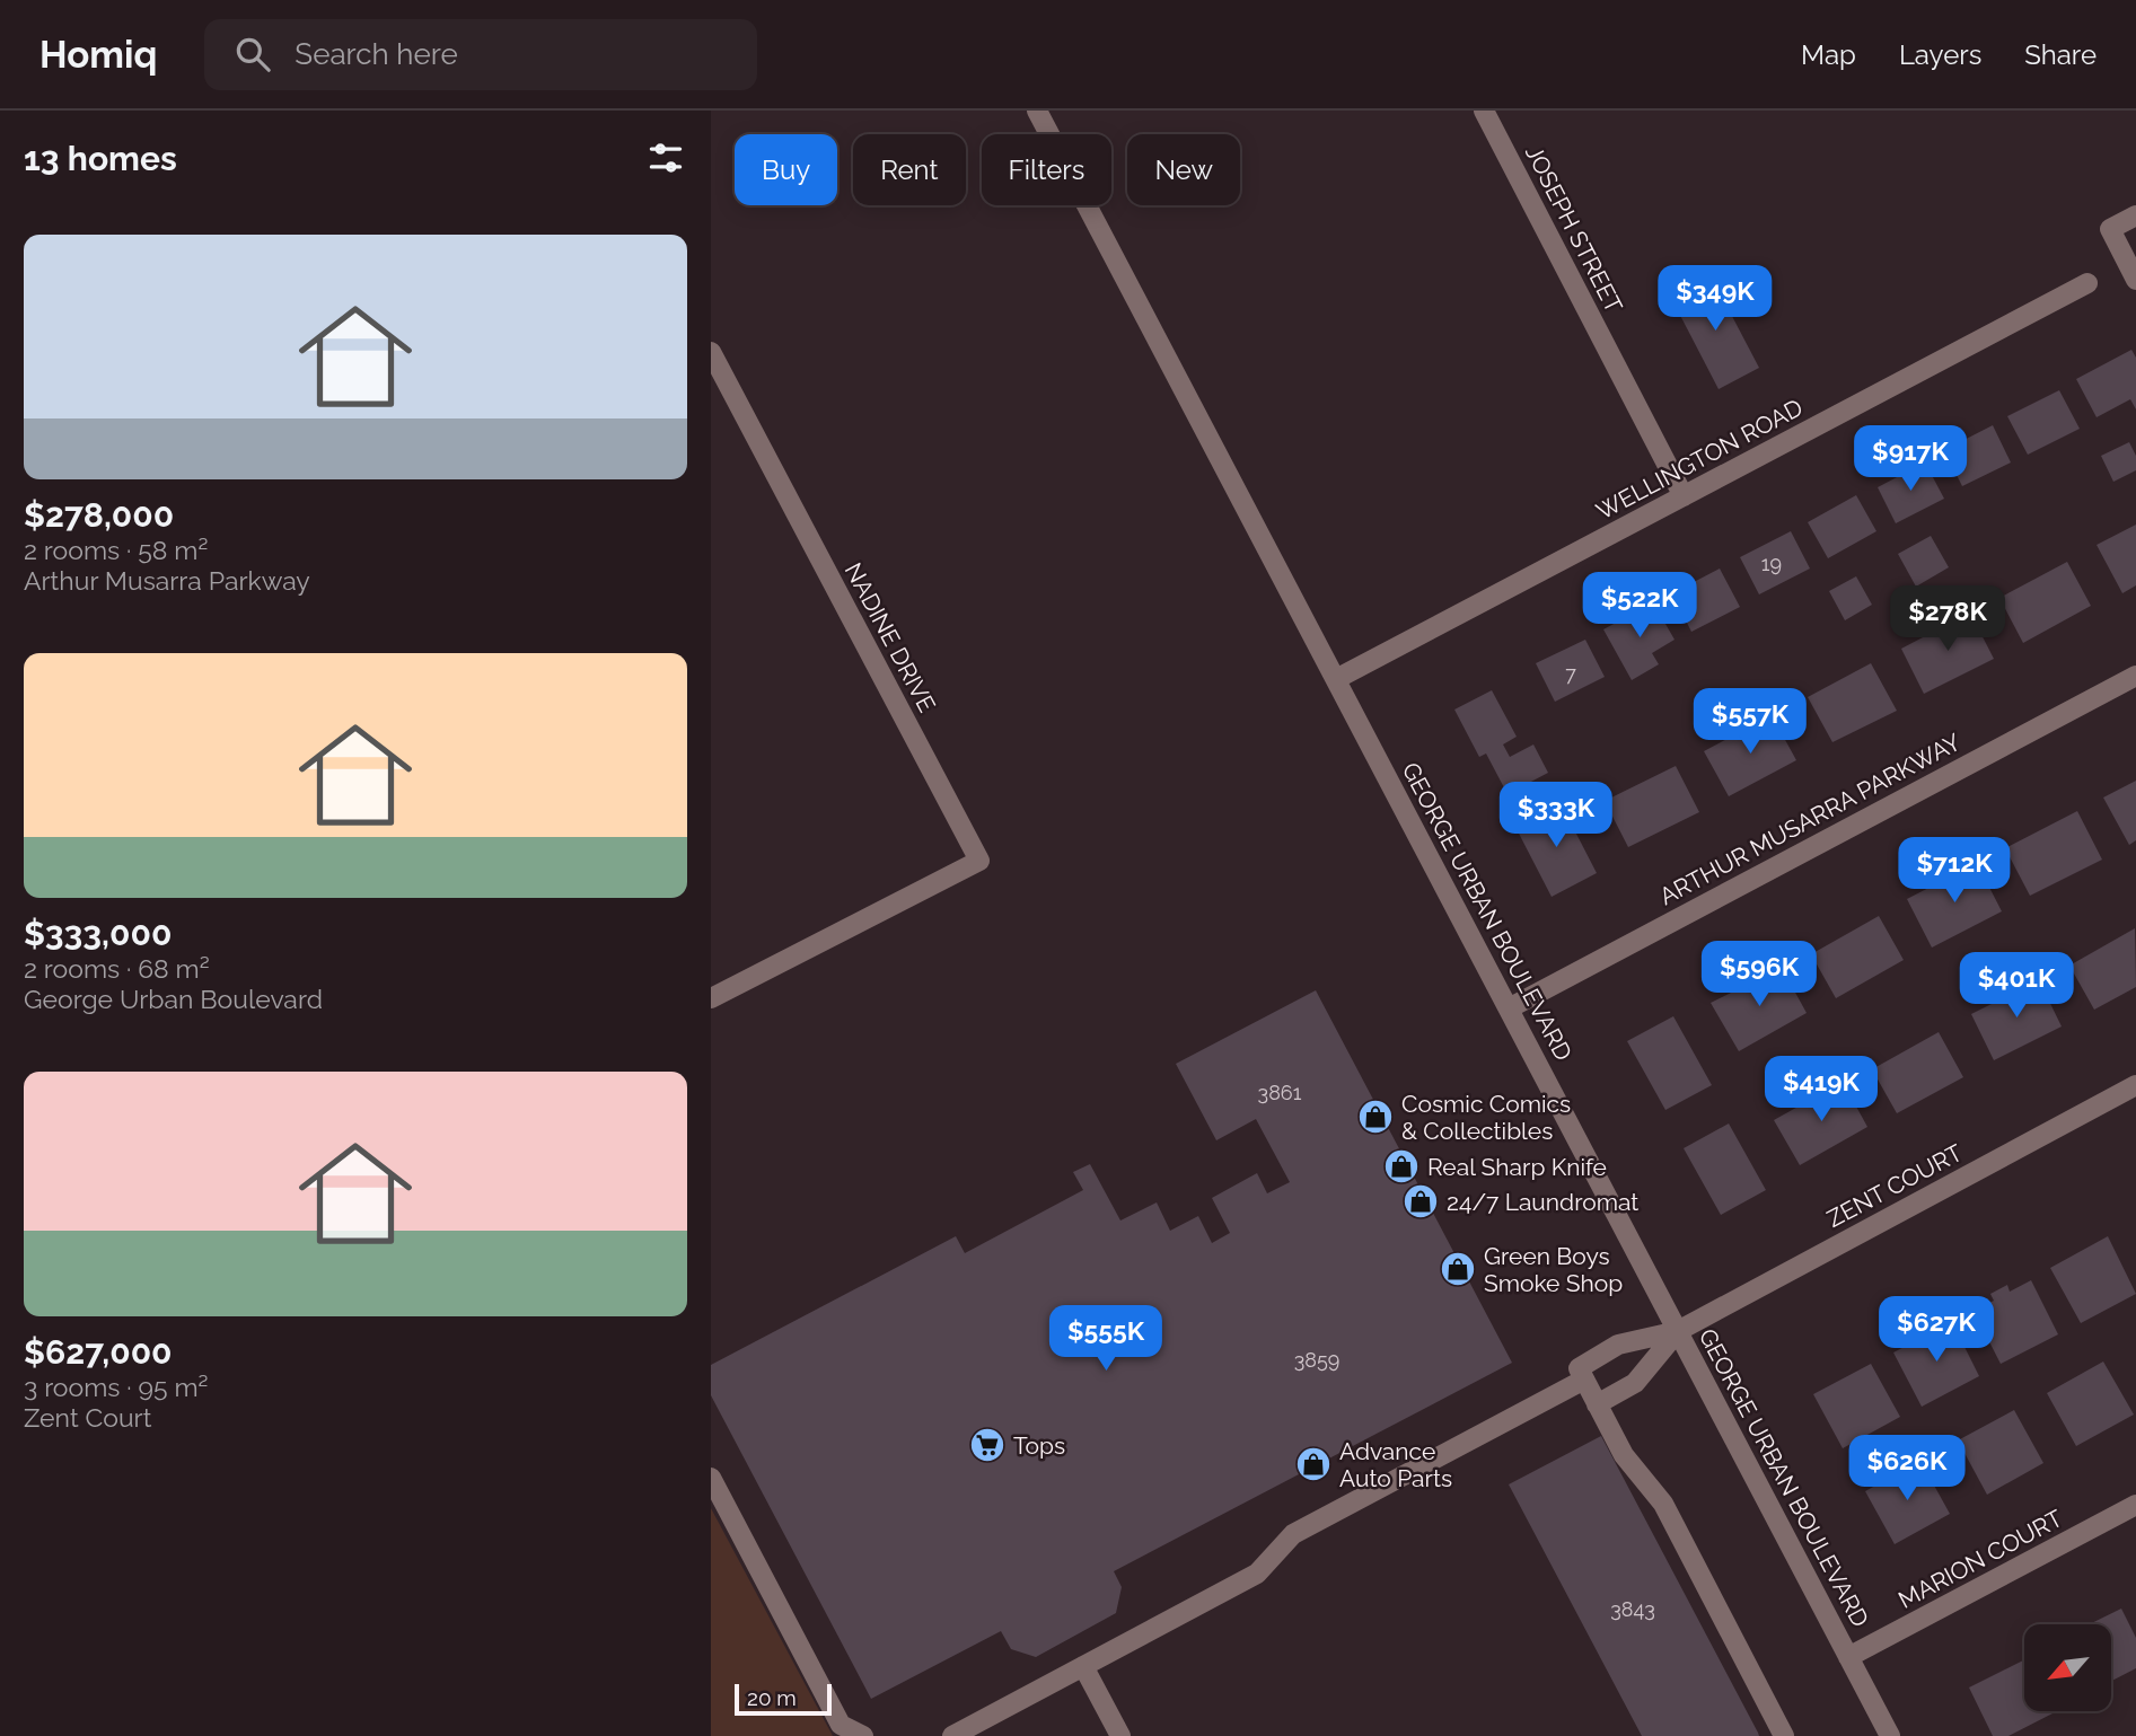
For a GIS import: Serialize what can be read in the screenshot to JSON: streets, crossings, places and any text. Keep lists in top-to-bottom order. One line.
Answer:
{"streets":{"street":["JOSEPH STREET","WELLINGTON ROAD","NADINE DRIVE","ARTHUR MUSARRA PARKWAY","GEORGE URBAN BOULEVARD","ZENT COURT","MARION COURT"]},"crossings":[["JOSEPH STREET","WELLINGTON ROAD"],["WELLINGTON ROAD","GEORGE URBAN BOULEVARD"],["ARTHUR MUSARRA PARKWAY","GEORGE URBAN BOULEVARD"],["GEORGE URBAN BOULEVARD","ZENT COURT"],["GEORGE URBAN BOULEVARD","MARION COURT"]],"places":{"shop":["Cosmic Comics & Collectibles","Real Sharp Knife","24/7 Laundromat","Green Boys Smoke Shop","Advance Auto Parts"],"supermarket":["Tops"]},"house_numbers":["19","7","3861","3859","3843"],"scale_bar":"20 m","north":"bottom left","page":{"header":"Homiq","search":"Search here","nav":["Map","Layers","Share"],"heading":"13 homes","chip":["Buy","Rent","Filters","New"],"list":[{"name":"$278,000","note":"2 rooms · 58 m² · Arthur Musarra Parkway"},{"name":"$333,000","note":"2 rooms · 68 m² · George Urban Boulevard"},{"name":"$627,000","note":"3 rooms · 95 m² · Zent Court"}],"price":["$349K","$917K","$522K","$278K","$557K","$333K","$712K","$596K","$401K","$419K","$627K","$555K","$626K"],"scale":"20 m"}}
